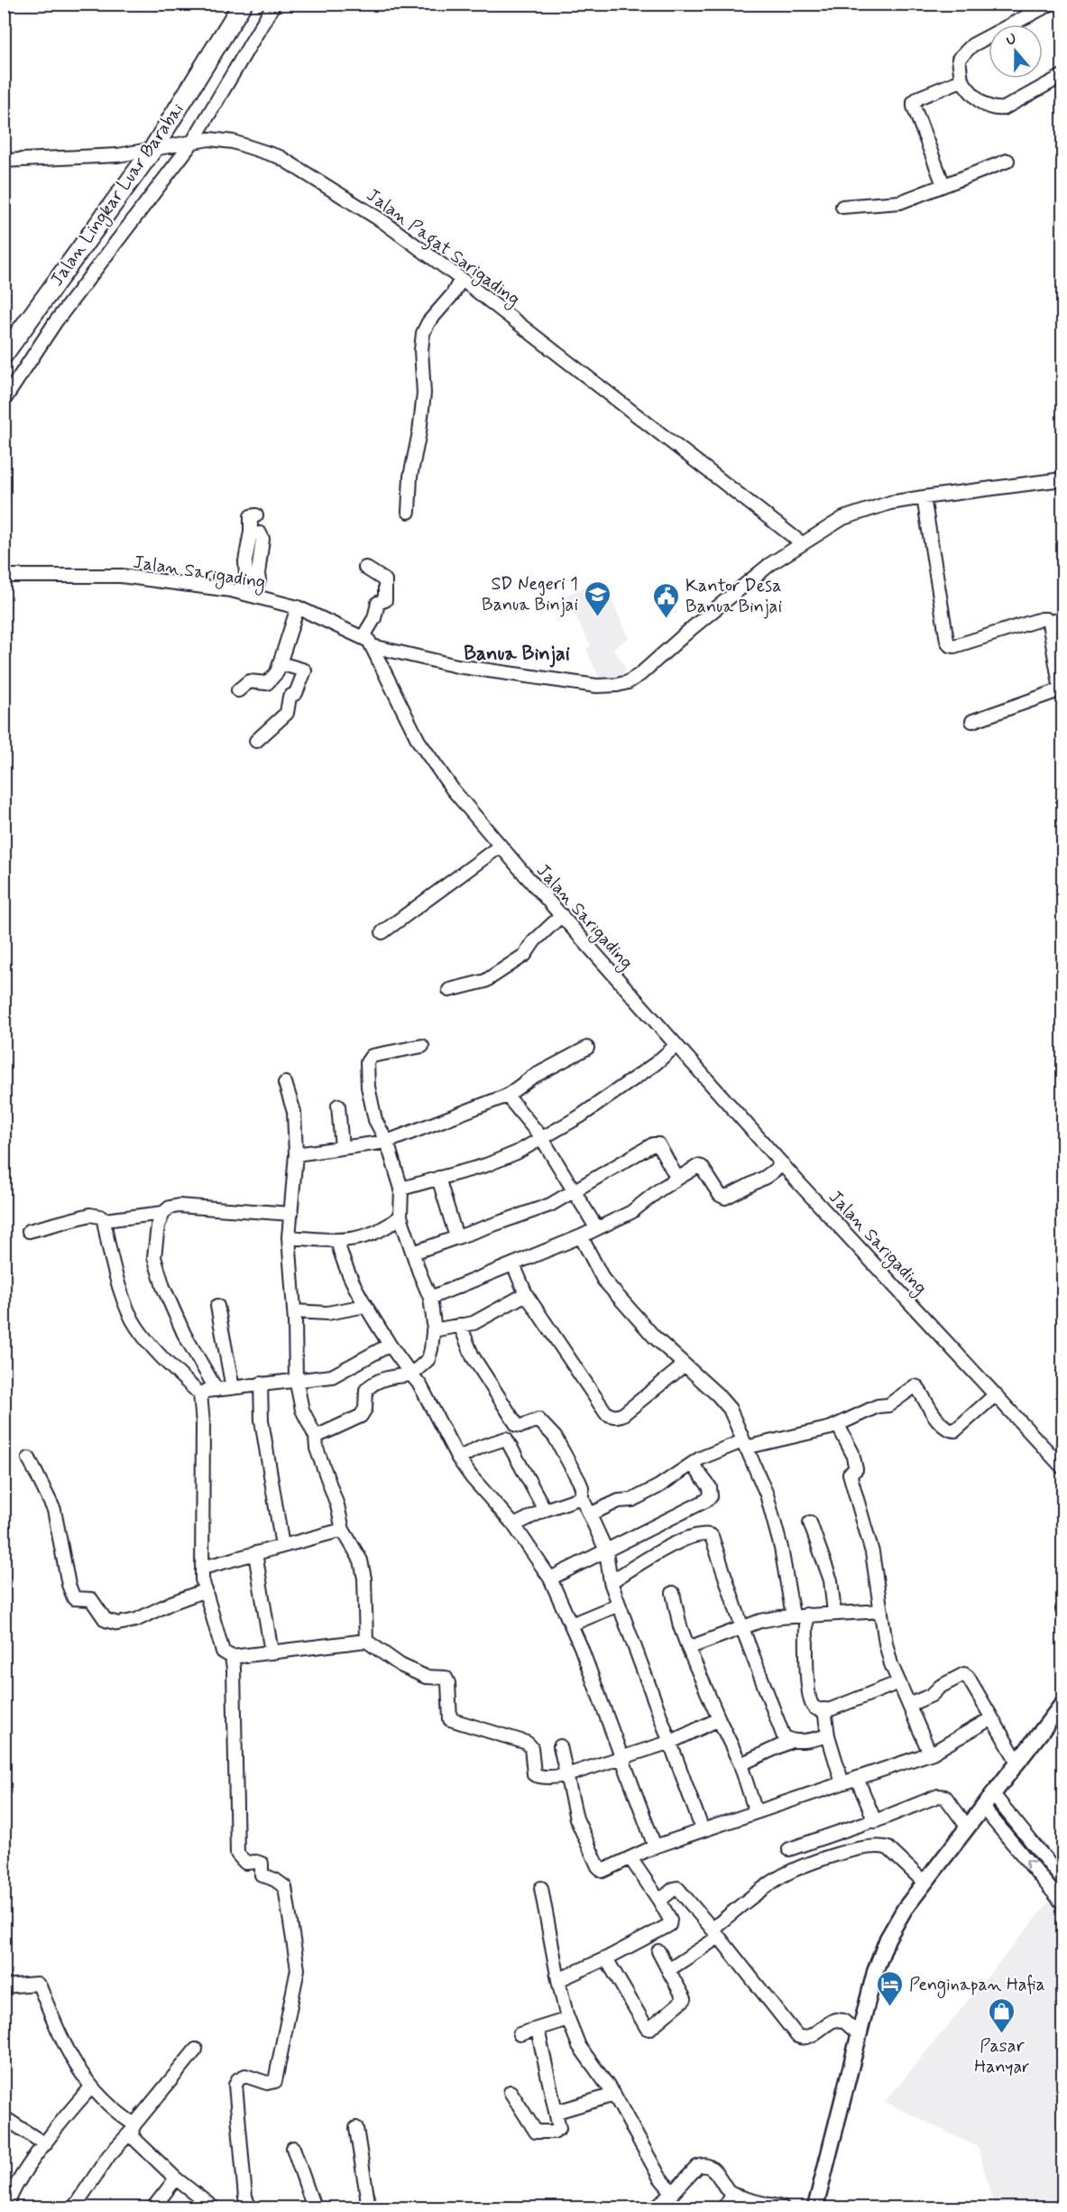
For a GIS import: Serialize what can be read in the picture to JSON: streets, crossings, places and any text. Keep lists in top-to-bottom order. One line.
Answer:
{"streets":{"highway":["Jalan Lingkar Luar Barabai"],"street":["Jalan Pagat Sarigading","Jalan Sarigading"]},"crossings":[["Jalan Lingkar Luar Barabai","Jalan Pagat Sarigading"]],"districts":["Banua Binjai"],"places":{"school or university":["SD Negeri 1 Banua Binjai"],"public building":["Kantor Desa Banua Binjai"],"hotel":["Penginapan Hafia"],"shop":["Pasar Hanyar"]},"north":"top"}
